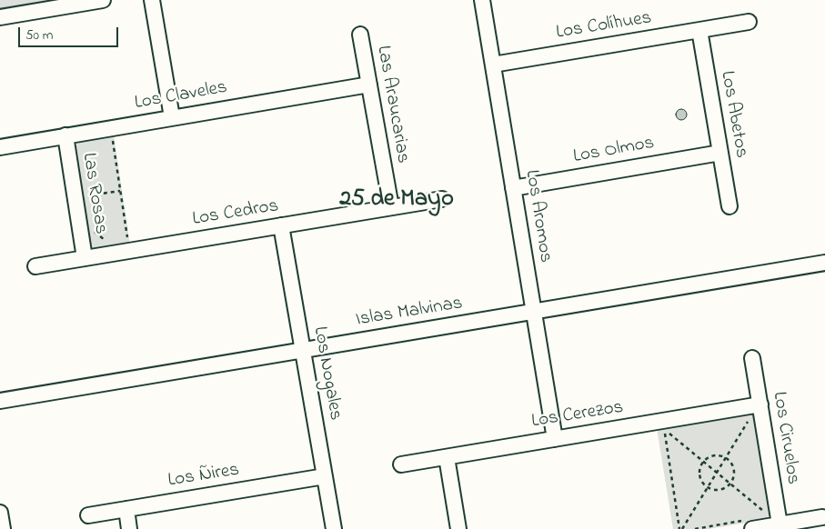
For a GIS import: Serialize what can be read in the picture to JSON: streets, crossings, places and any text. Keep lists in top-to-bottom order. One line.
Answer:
{"streets":{"street":["Los Colíhues","Los Claveles","Las Araucarias","Los Abetos","Los Olmos","Las Rosas","Los Cedros","Los Aromos","Islas Malvinas","Los Nogales","Los Cerezos","Los Ciruelos","Los Ñires"]},"crossings":[["Los Colíhues","Los Abetos"],["Los Colíhues","Los Aromos"],["Los Claveles","Las Araucarias"],["Los Claveles","Las Rosas"],["Las Araucarias","Los Cedros"],["Los Abetos","Los Olmos"],["Los Olmos","Los Aromos"],["Las Rosas","Los Cedros"],["Los Cedros","Los Nogales"],["Los Aromos","Islas Malvinas"],["Los Aromos","Los Cerezos"],["Islas Malvinas","Los Nogales"],["Los Nogales","Los Ñires"],["Los Cerezos","Los Ciruelos"]],"districts":["25 de Mayo"],"scale_bar":"50 m"}
